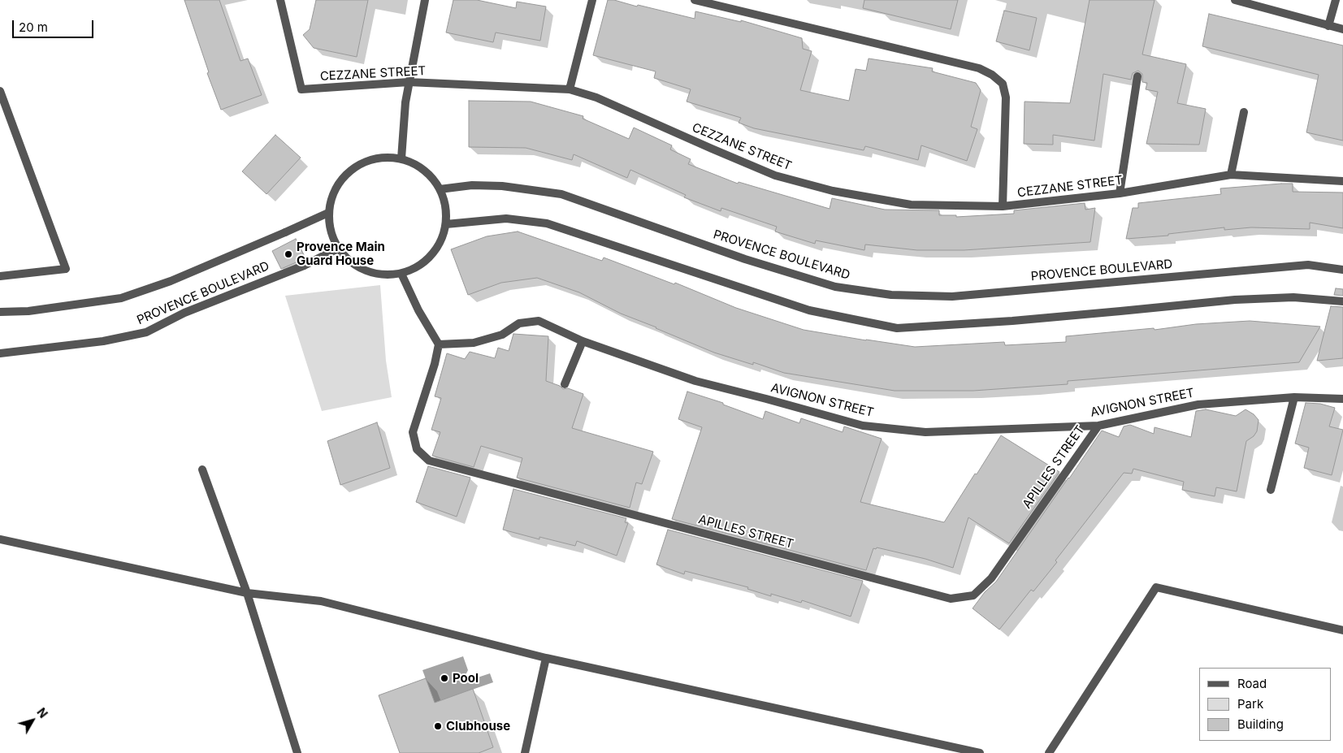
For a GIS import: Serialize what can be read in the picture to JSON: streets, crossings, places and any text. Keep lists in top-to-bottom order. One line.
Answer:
{"streets":{"street":["CEZZANE STREET","PROVENCE BOULEVARD","AVIGNON STREET","APILLES STREET"]},"crossings":[["AVIGNON STREET","APILLES STREET"]],"places":["Provence Main Guard House","Pool","Clubhouse"],"legend":["Road","Park","Building"],"scale_bar":"20 m","north":"top right"}
